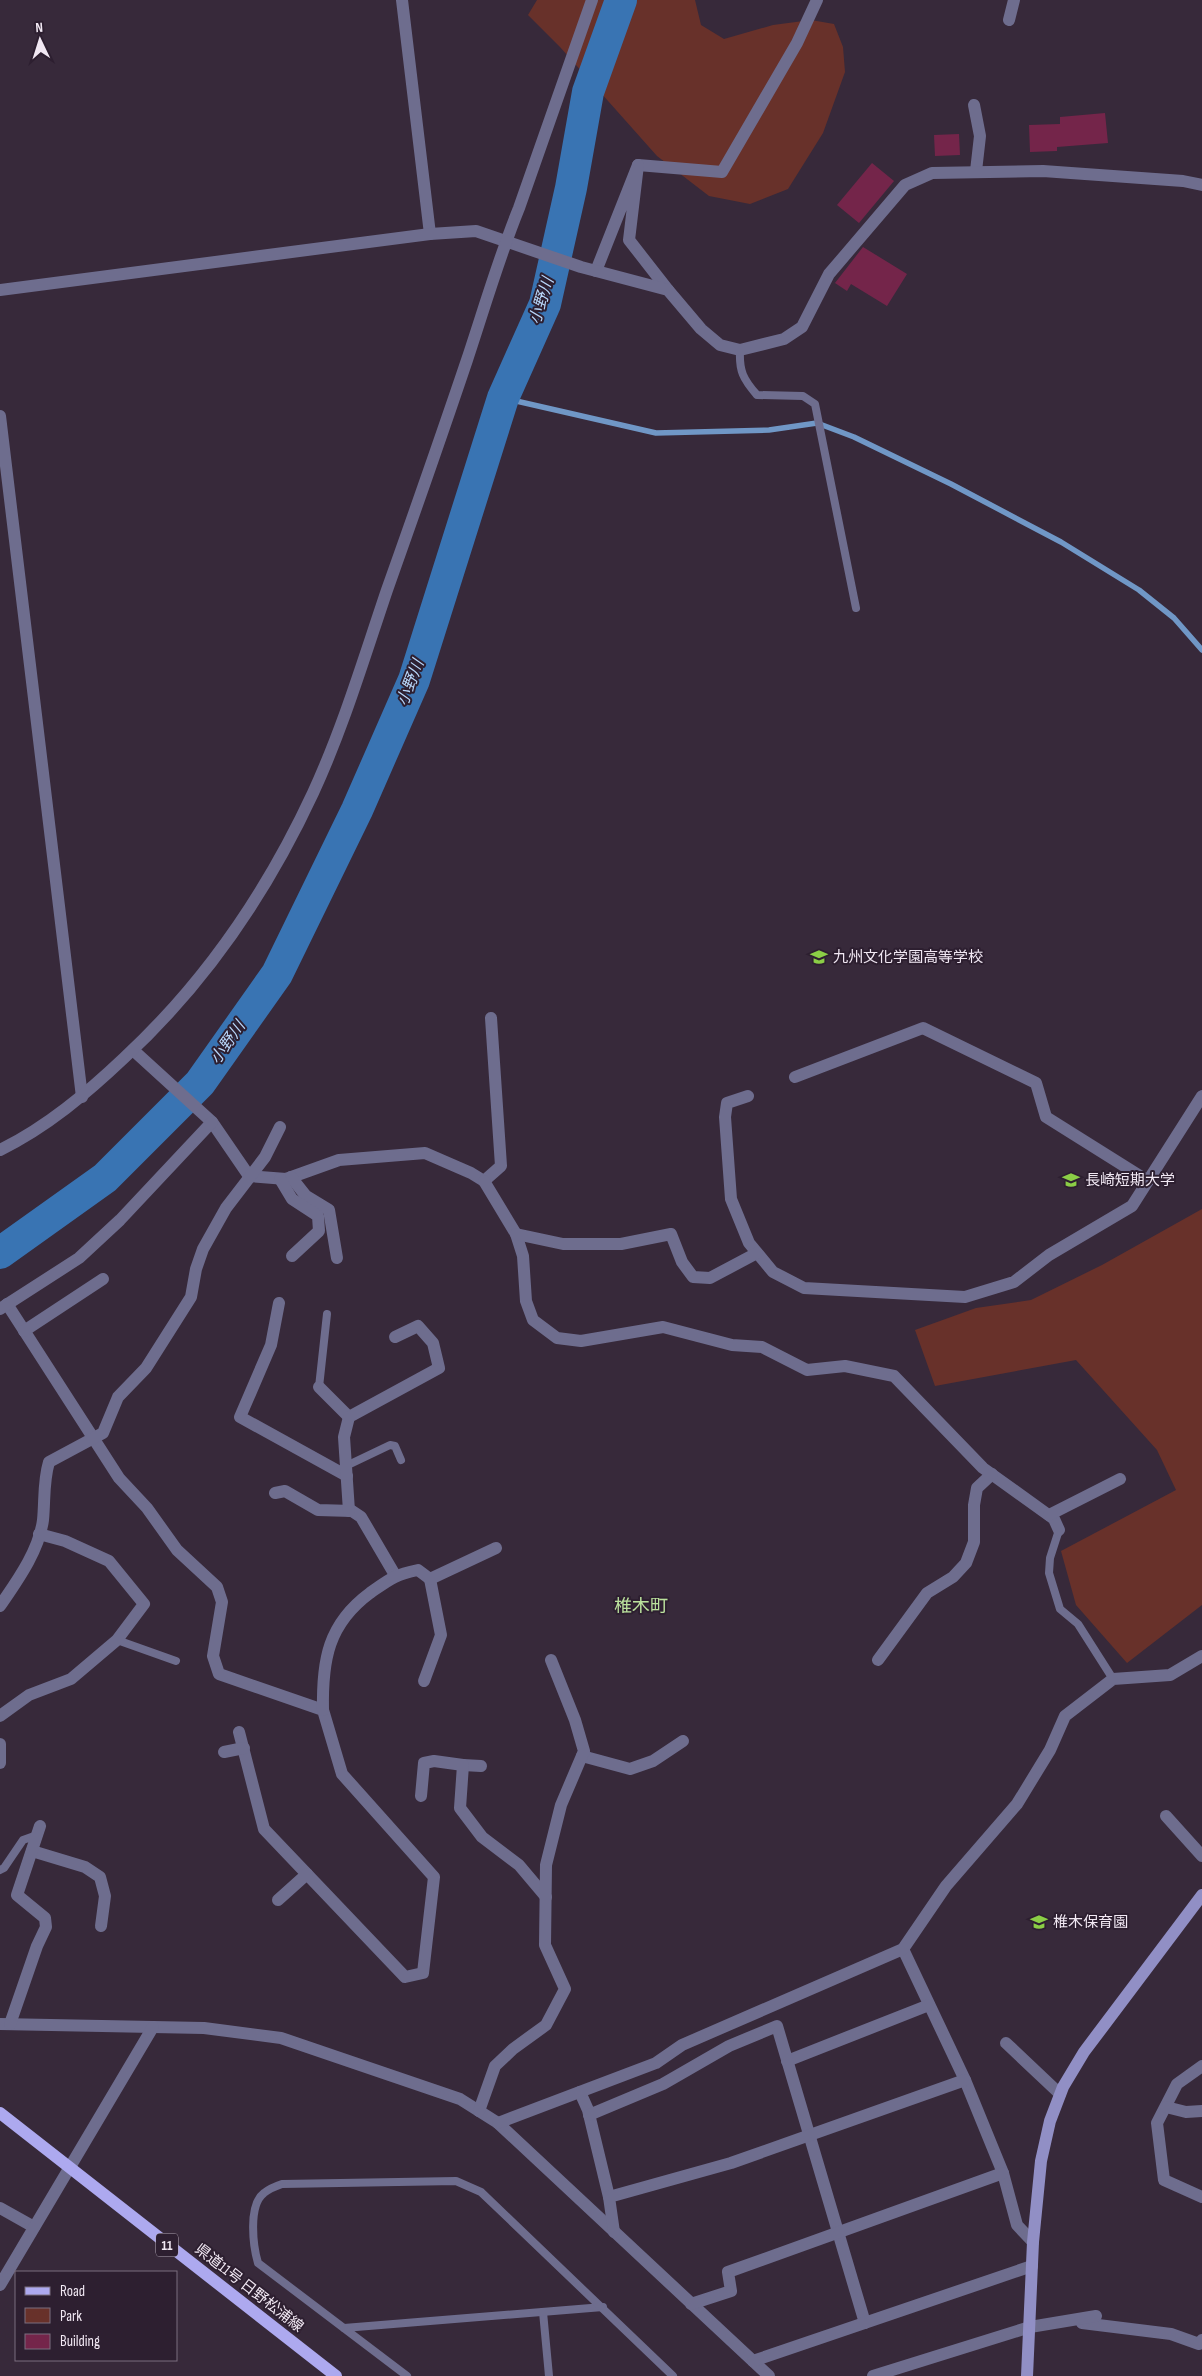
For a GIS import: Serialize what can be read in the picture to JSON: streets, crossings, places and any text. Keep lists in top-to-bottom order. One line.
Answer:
{"streets":{"main road":["11","県道11号 日野松浦線"]},"districts":["椎木町"],"water":["小野川"],"places":{"school or university":["九州文化学園高等学校","長崎短期大学","椎木保育園"]},"legend":["Road","Park","Building"],"north":"top"}
